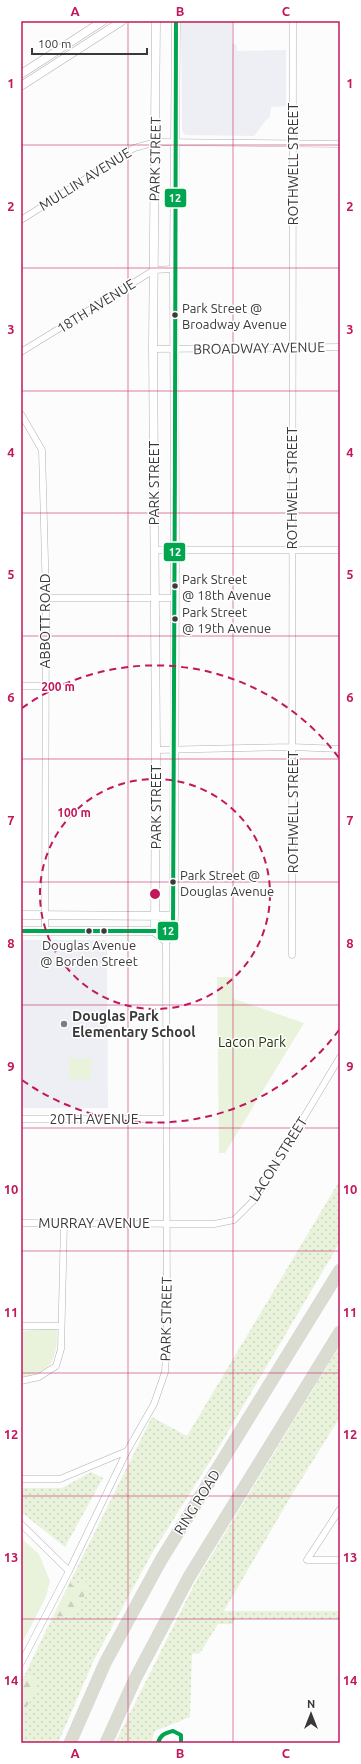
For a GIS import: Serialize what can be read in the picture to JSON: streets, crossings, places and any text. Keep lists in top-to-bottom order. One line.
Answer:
{"streets":{"highway":["RING ROAD"],"street":["PARK STREET","ROTHWELL STREET","MULLIN AVENUE","18TH AVENUE","BROADWAY AVENUE","ABBOTT ROAD","20TH AVENUE","LACON STREET","MURRAY AVENUE"]},"crossings":[["PARK STREET","MULLIN AVENUE"],["PARK STREET","18TH AVENUE"],["PARK STREET","BROADWAY AVENUE"],["PARK STREET","20TH AVENUE"],["PARK STREET","LACON STREET"],["PARK STREET","MURRAY AVENUE"],["ROTHWELL STREET","MULLIN AVENUE"],["ROTHWELL STREET","BROADWAY AVENUE"],["LACON STREET","MURRAY AVENUE"]],"parks":["Lacon Park"],"places":["Park Street @ Broadway Avenue","Park Street @ 18th Avenue","Park Street @ 19th Avenue","Park Street @ Douglas Avenue","Douglas Avenue @ Borden Street","Douglas Park Elementary School"],"lines":["transit line 12"],"scale_bar":"100 m","north":"top","grid":{"columns":["A","B","C"],"rows":["1","2","3","4","5","6","7","8","9","10","11","12","13","14"]},"rings":["200 m","100 m"]}
